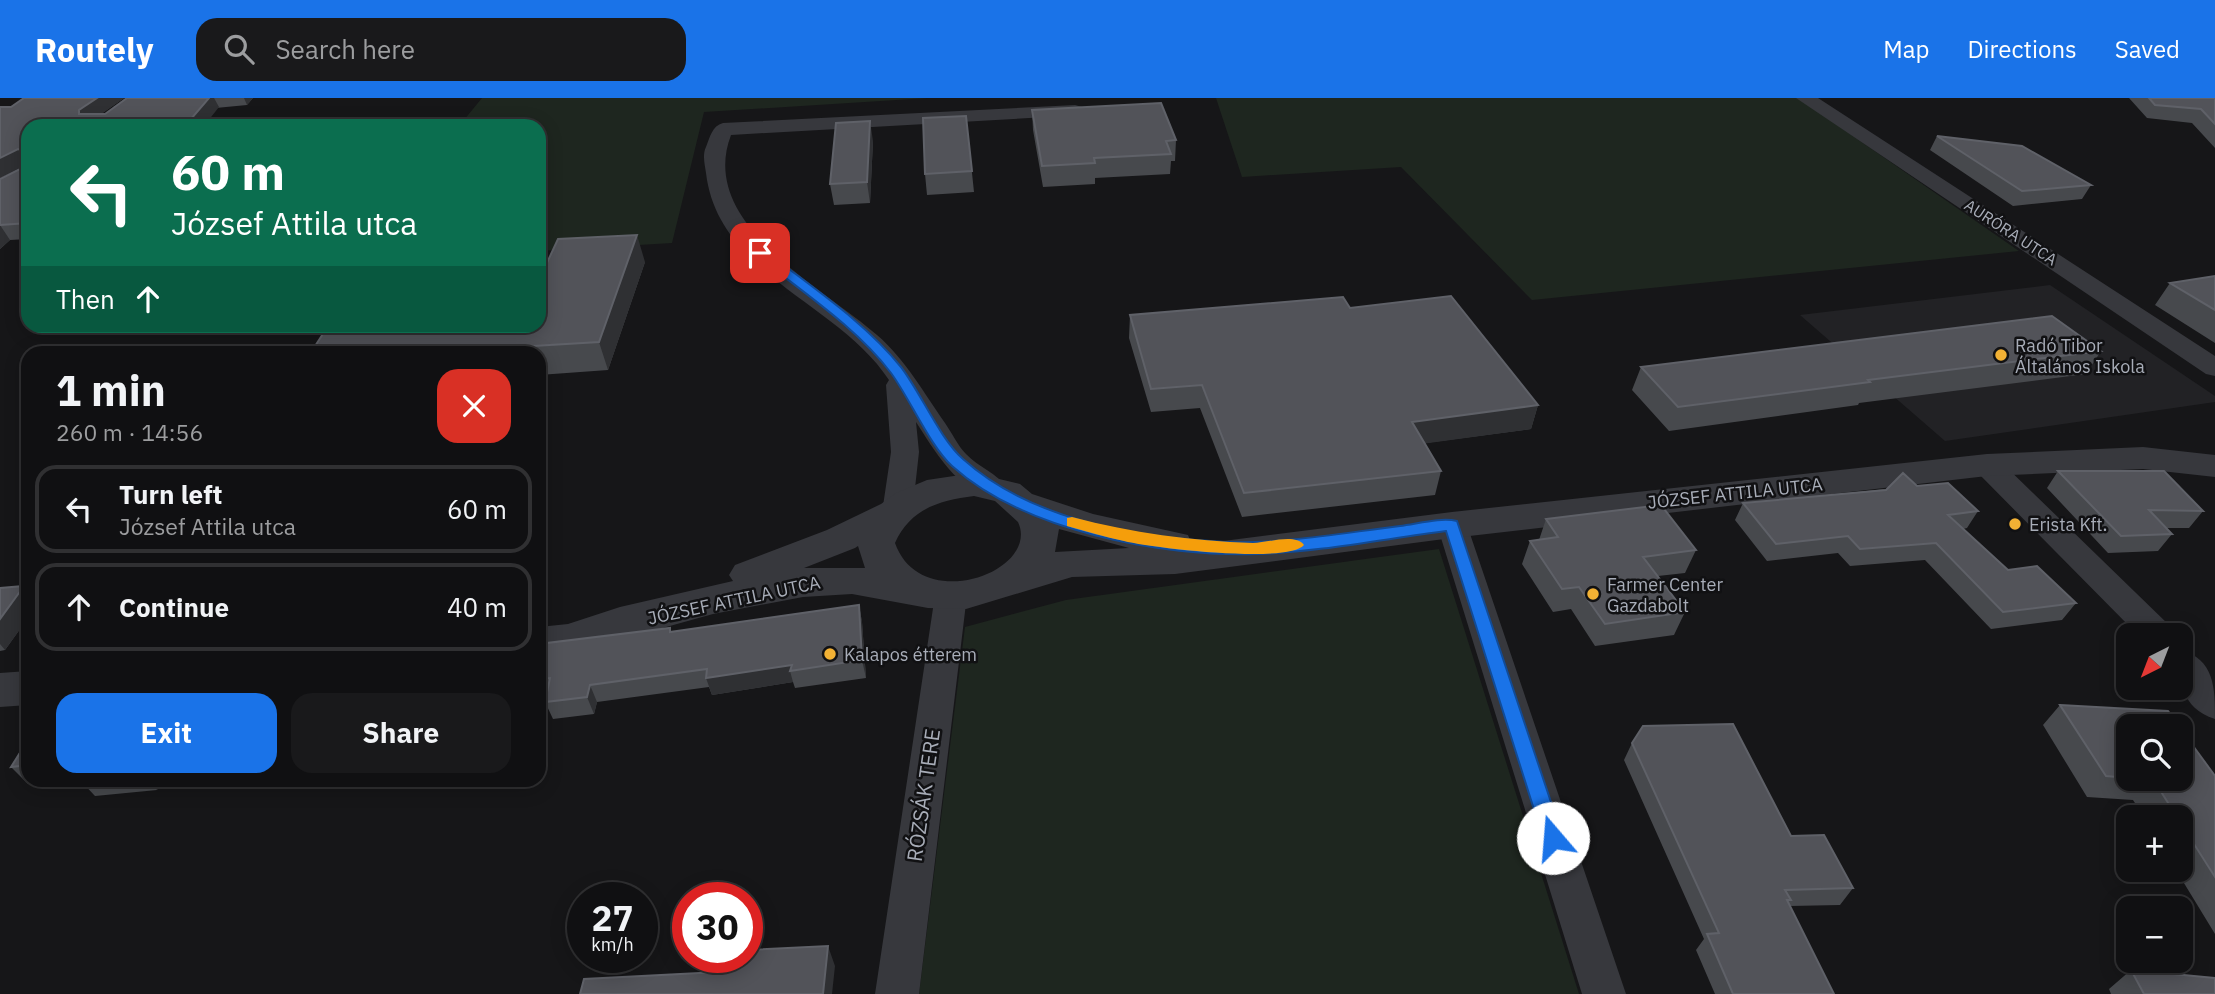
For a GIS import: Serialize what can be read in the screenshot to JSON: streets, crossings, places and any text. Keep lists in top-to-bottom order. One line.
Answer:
{"streets":{"street":["AURÓRA UTCA","JÓZSEF ATTILA UTCA","RÓZSÁK TERE"]},"crossings":[["JÓZSEF ATTILA UTCA","RÓZSÁK TERE"]],"places":["Radó Tibor Általános Iskola","Erista Kft.","Farmer Center Gazdabolt","Kalapos étterem"],"north":"bottom left","page":{"header":"Routely","search":"Search here","nav":["Map","Directions","Saved"],"turn":["60 m","József Attila utca"],"then":"Then","heading":["1 min","260 m · 14:56"],"list":[{"name":"Turn left","note":"József Attila utca","value":"60 m"},{"name":"Continue","value":"40 m"}],"map_buttons":["+","−"],"buttons":["Exit","Share"],"speed":"27 km/h","limit":"30"}}
